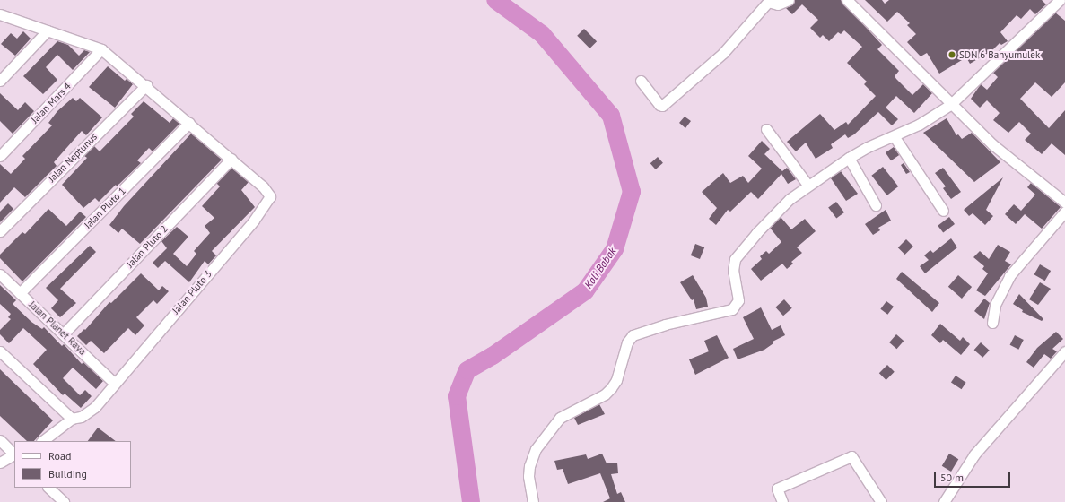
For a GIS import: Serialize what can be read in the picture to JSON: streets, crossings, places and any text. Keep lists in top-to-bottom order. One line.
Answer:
{"streets":{"street":["Jalan Mars 4","Jalan Neptunus","Jalan Pluto 1","Jalan Pluto 2","Jalan Pluto 3","Jalan Planet Raya"]},"crossings":[["Jalan Pluto 1","Jalan Planet Raya"],["Jalan Pluto 2","Jalan Pluto 3"],["Jalan Pluto 2","Jalan Planet Raya"],["Jalan Pluto 3","Jalan Planet Raya"]],"water":["Kali Babak"],"places":["SDN 6 Banyumulek"],"legend":["Road","Building"],"scale_bar":"50 m"}
